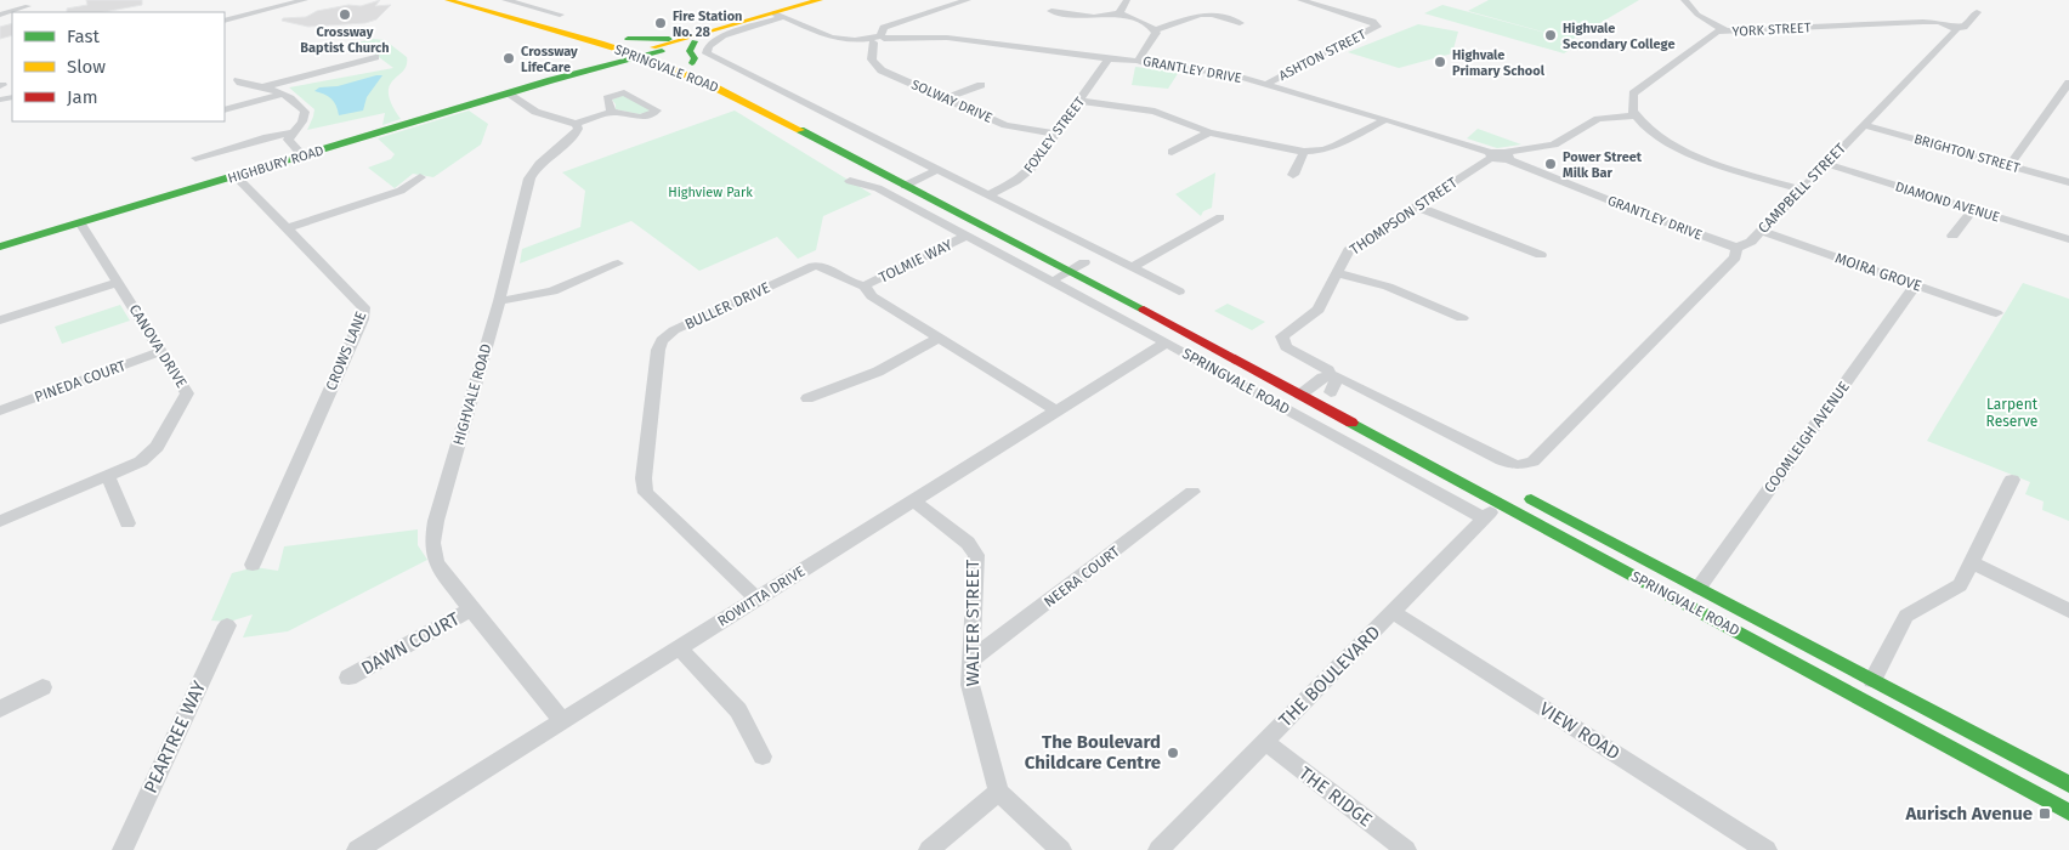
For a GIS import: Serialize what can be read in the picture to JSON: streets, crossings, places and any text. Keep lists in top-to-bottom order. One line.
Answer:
{"streets":{"main road":["SPRINGVALE ROAD","HIGHBURY ROAD"],"street":["YORK STREET","ASHTON STREET","GRANTLEY DRIVE","SOLWAY DRIVE","FOXLEY STREET","BRIGHTON STREET","CAMPBELL STREET","DIAMOND AVENUE","THOMPSON STREET","TOLMIE WAY","MOIRA GROVE","BULLER DRIVE","CANOVA DRIVE","CROWS LANE","PINEDA COURT","HIGHVALE ROAD","COOMLEIGH AVENUE","NEERA COURT","ROWITTA DRIVE","WALTER STREET","DAWN COURT","THE BOULEVARD","VIEW ROAD","PEARTREE WAY","THE RIDGE"]},"crossings":[["YORK STREET","CAMPBELL STREET"],["ASHTON STREET","GRANTLEY DRIVE"],["SPRINGVALE ROAD","FOXLEY STREET"],["SPRINGVALE ROAD","HIGHBURY ROAD"],["SPRINGVALE ROAD","CAMPBELL STREET"],["SPRINGVALE ROAD","THOMPSON STREET"],["SPRINGVALE ROAD","TOLMIE WAY"],["SPRINGVALE ROAD","COOMLEIGH AVENUE"],["SPRINGVALE ROAD","ROWITTA DRIVE"],["SPRINGVALE ROAD","THE BOULEVARD"],["GRANTLEY DRIVE","SOLWAY DRIVE"],["GRANTLEY DRIVE","FOXLEY STREET"],["GRANTLEY DRIVE","HIGHBURY ROAD"],["GRANTLEY DRIVE","CAMPBELL STREET"],["GRANTLEY DRIVE","THOMPSON STREET"],["SOLWAY DRIVE","FOXLEY STREET"],["BRIGHTON STREET","CAMPBELL STREET"],["HIGHBURY ROAD","CANOVA DRIVE"],["HIGHBURY ROAD","CROWS LANE"],["CAMPBELL STREET","DIAMOND AVENUE"],["CAMPBELL STREET","THOMPSON STREET"],["CAMPBELL STREET","MOIRA GROVE"],["TOLMIE WAY","BULLER DRIVE"],["MOIRA GROVE","COOMLEIGH AVENUE"],["BULLER DRIVE","ROWITTA DRIVE"],["CANOVA DRIVE","PINEDA COURT"],["HIGHVALE ROAD","ROWITTA DRIVE"],["HIGHVALE ROAD","DAWN COURT"],["NEERA COURT","WALTER STREET"],["ROWITTA DRIVE","WALTER STREET"],["THE BOULEVARD","VIEW ROAD"],["THE BOULEVARD","THE RIDGE"]],"parks":["Highview Park","Larpent Reserve"],"places":{"other":["Crossway Baptist Church","Fire Station No. 28","Highvale Secondary College","Crossway LifeCare","Highvale Primary School","Power Street Milk Bar","The Boulevard Childcare Centre"],"transit":["Aurisch Avenue"]},"legend":["Fast","Slow","Jam"]}
